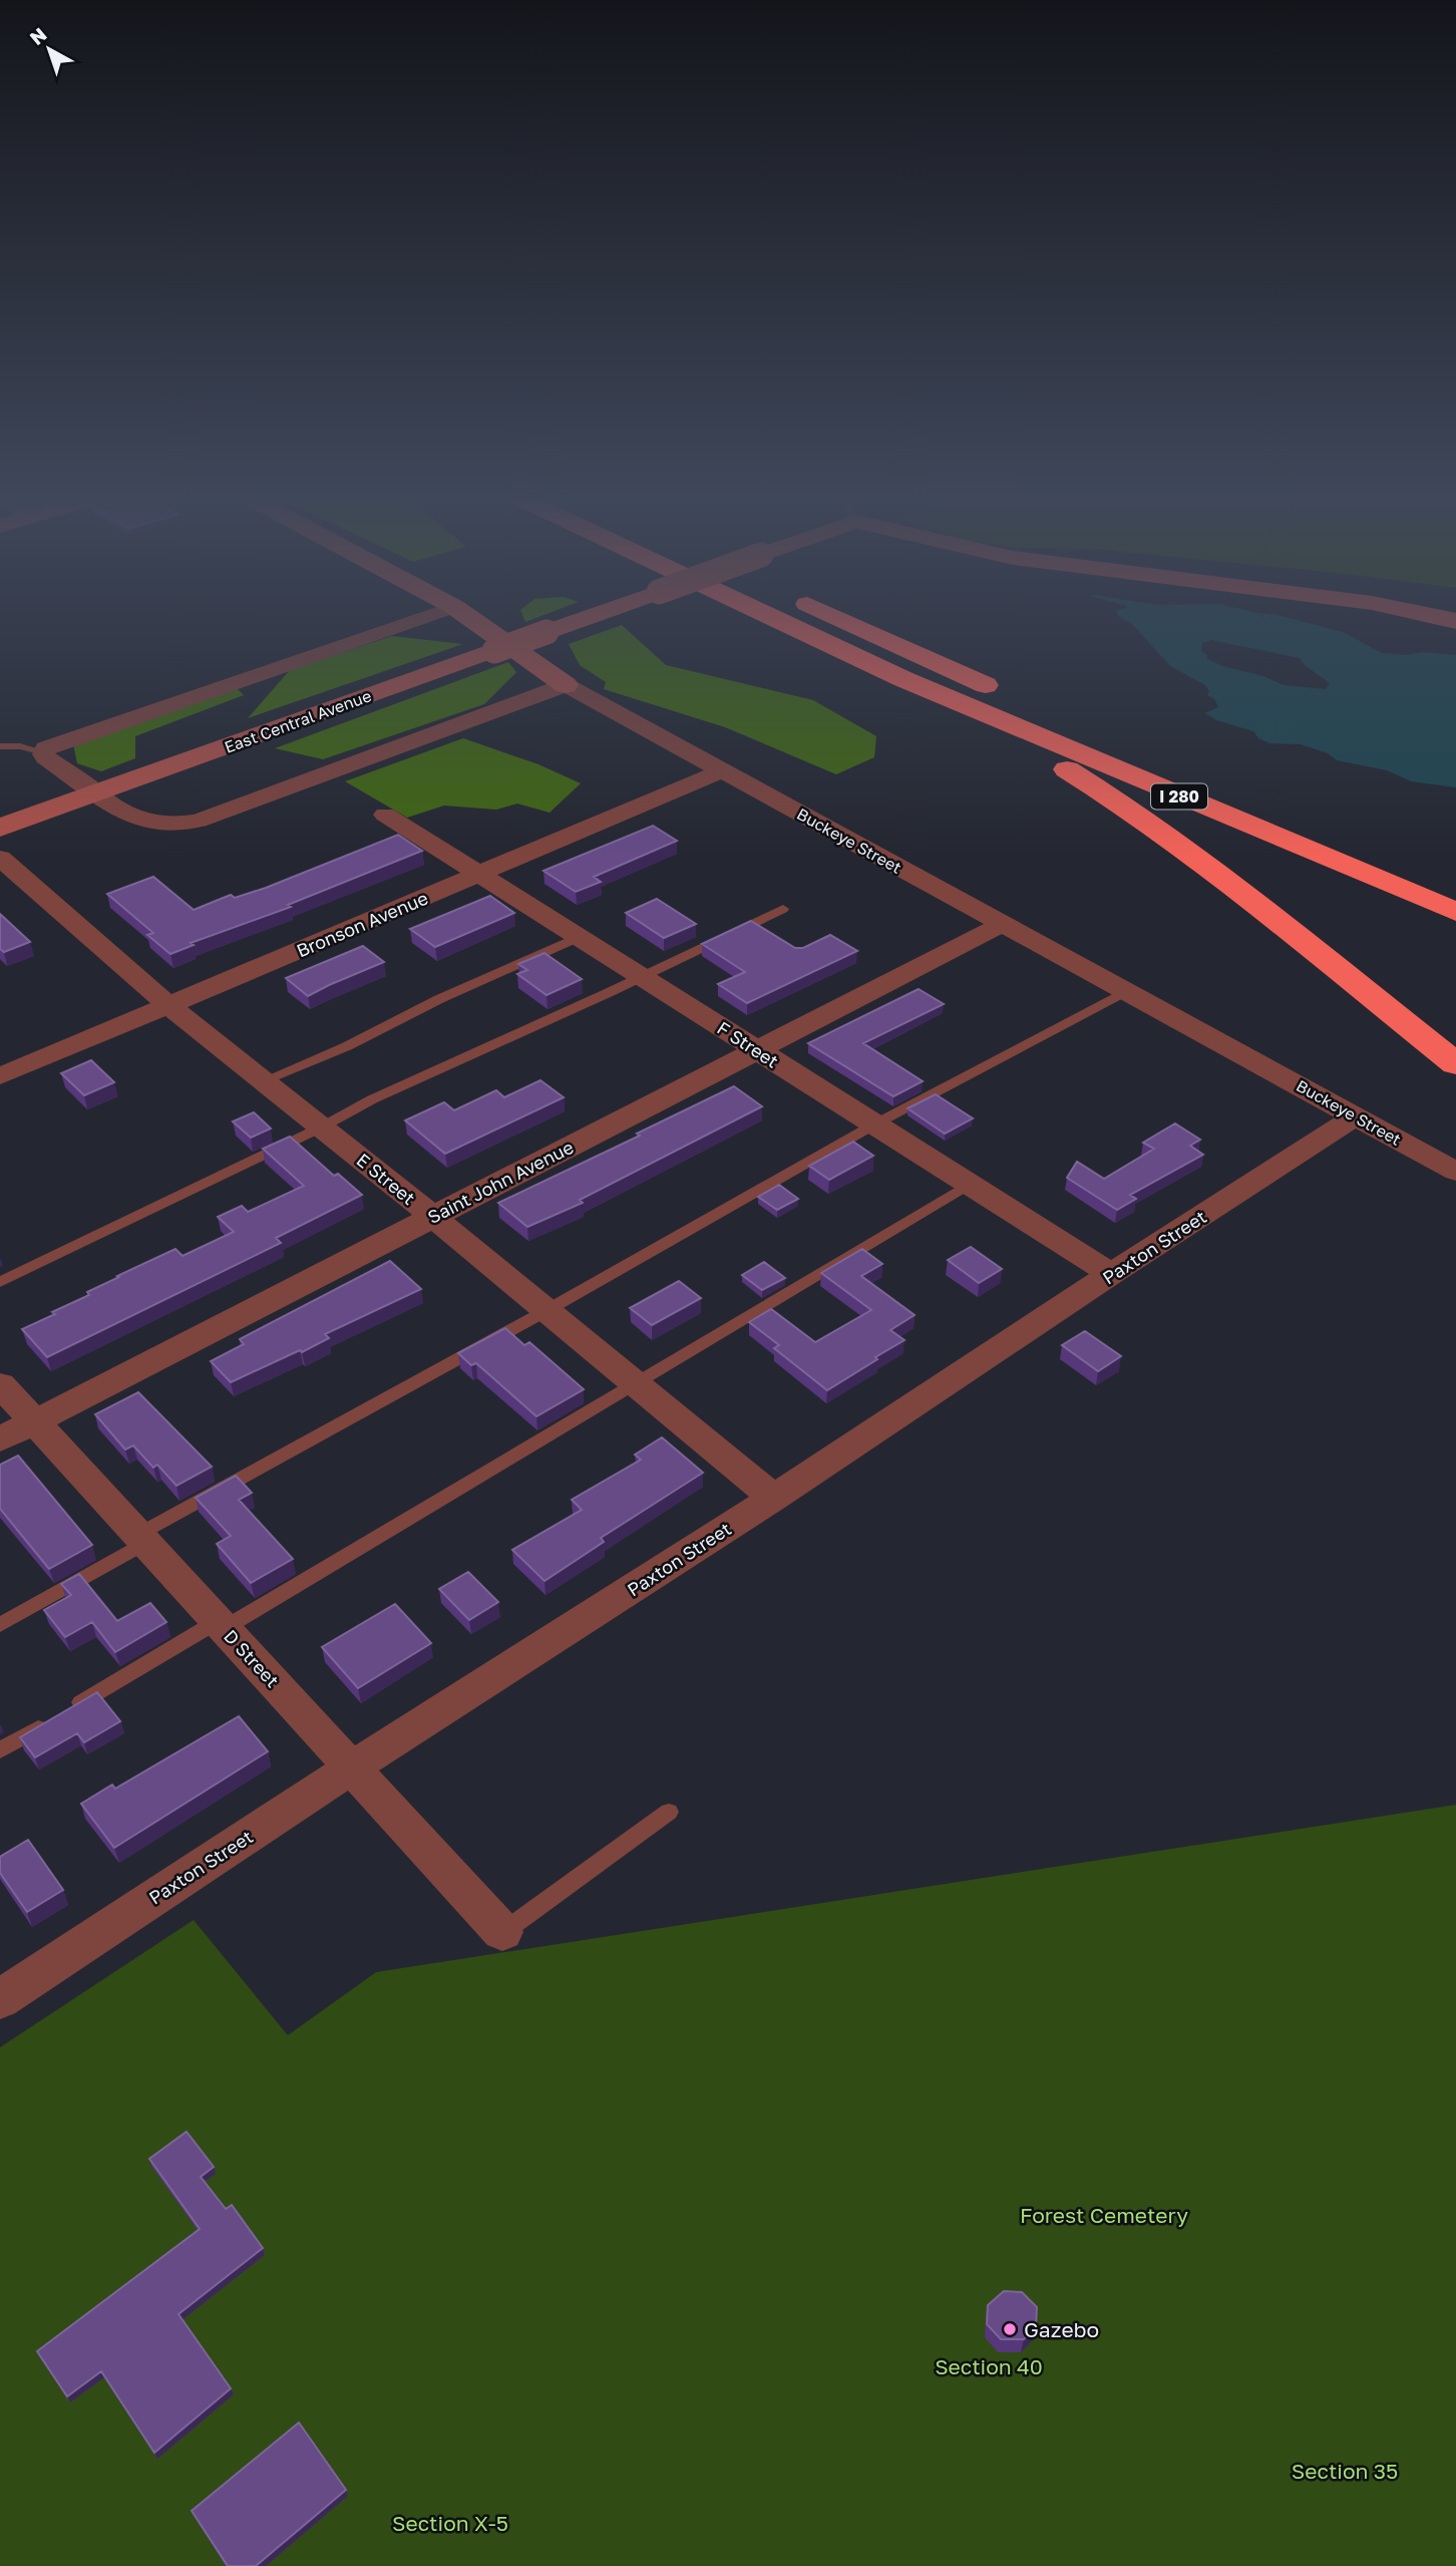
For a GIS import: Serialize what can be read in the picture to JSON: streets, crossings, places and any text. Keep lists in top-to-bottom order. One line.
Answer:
{"streets":{"highway":["I 280"],"street":["East Central Avenue","Buckeye Street","Bronson Avenue","F Street","E Street","Saint John Avenue","Paxton Street","D Street"]},"crossings":[["Buckeye Street","Bronson Avenue"],["Buckeye Street","Saint John Avenue"],["Buckeye Street","Paxton Street"],["Bronson Avenue","F Street"],["Bronson Avenue","E Street"],["F Street","Saint John Avenue"],["F Street","Paxton Street"],["E Street","Saint John Avenue"],["E Street","Paxton Street"],["Saint John Avenue","D Street"],["Paxton Street","D Street"]],"parks":["Forest Cemetery","Section 40","Section 35","Section X-5"],"places":["Gazebo"],"north":"top left"}
